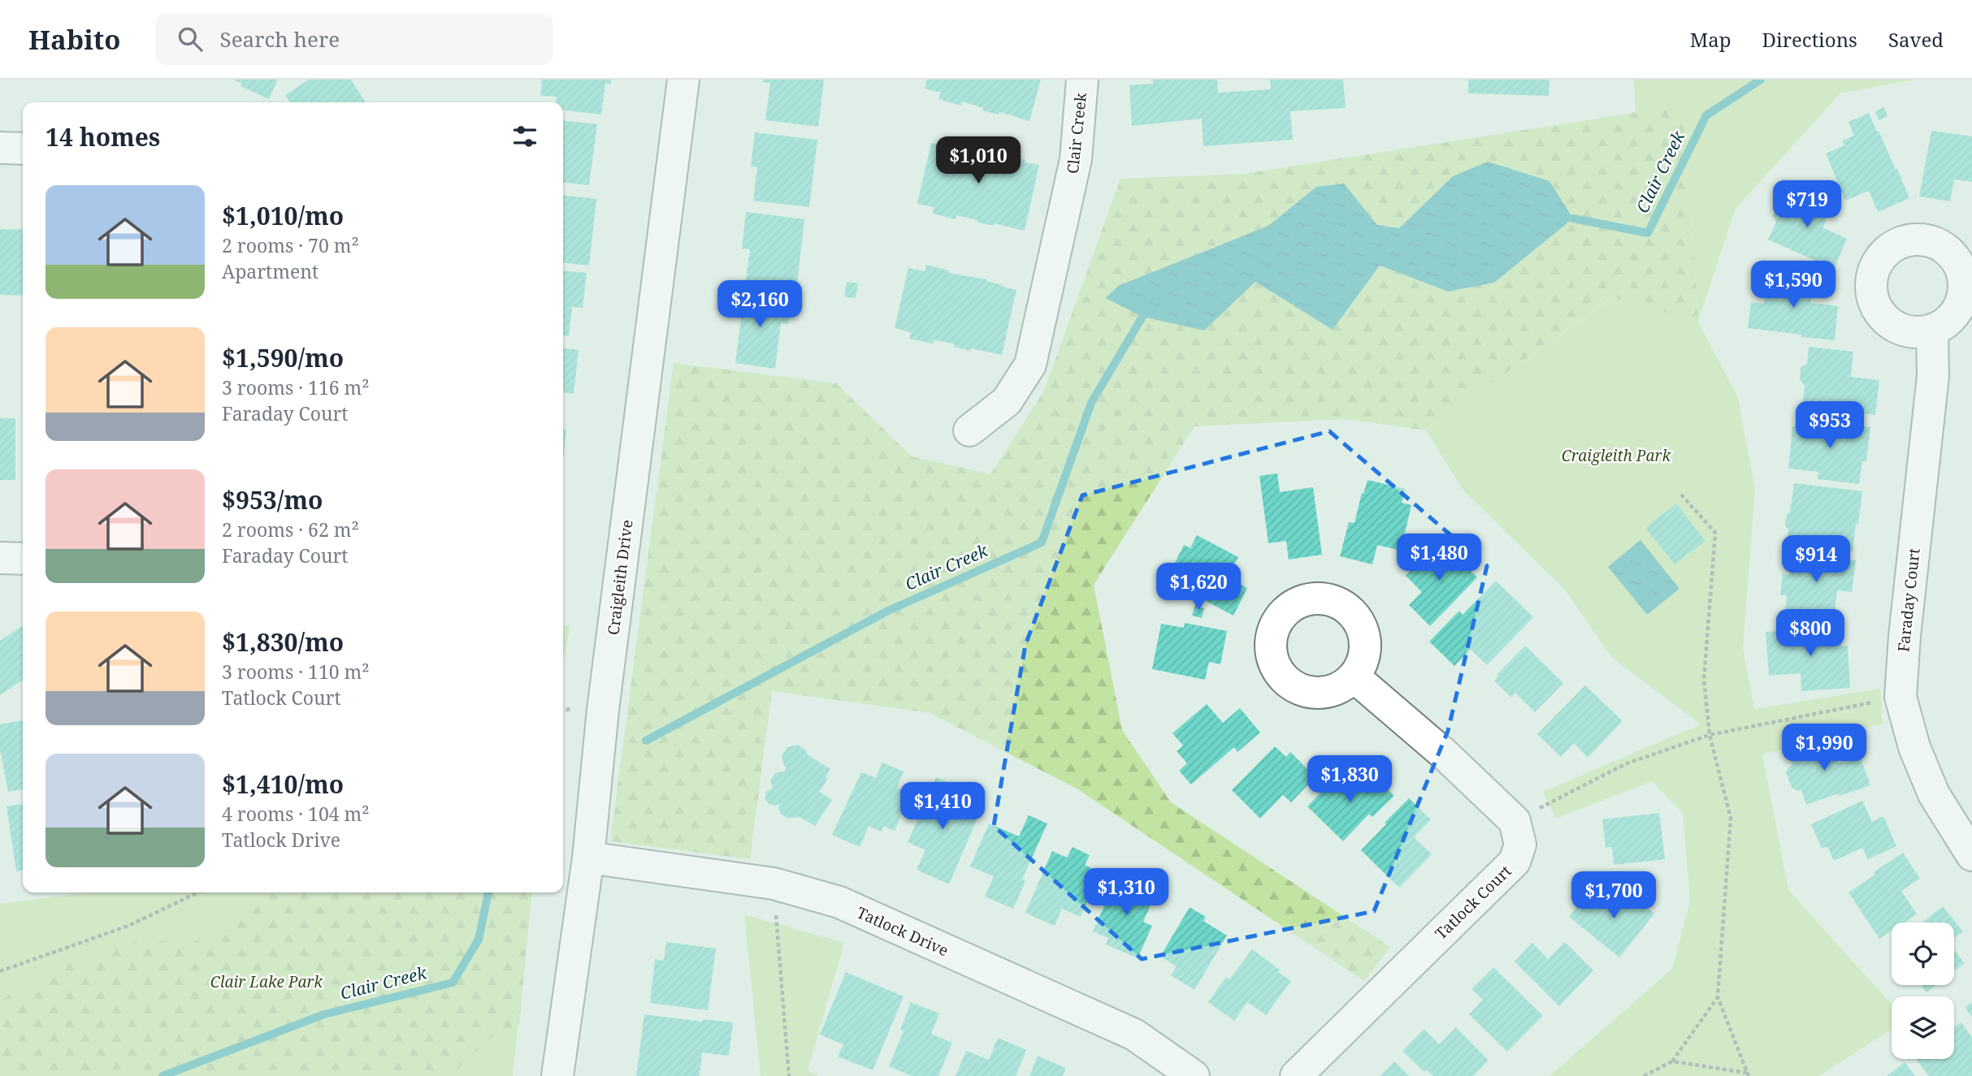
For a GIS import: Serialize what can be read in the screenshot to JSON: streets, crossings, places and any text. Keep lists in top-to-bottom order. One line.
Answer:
{"streets":{"street":["Clair Creek","Craigleith Drive","Faraday Court","Tatlock Court","Tatlock Drive"]},"crossings":[["Craigleith Drive","Tatlock Drive"]],"water":["Clair Creek"],"parks":["Craigleith Park","Clair Lake Park"],"page":{"header":"Habito","search":"Search here","nav":["Map","Directions","Saved"],"heading":"14 homes","price":["$1,010","$719","$1,590","$2,160","$953","$1,480","$914","$1,620","$800","$1,990","$1,830","$1,410","$1,310","$1,700"],"list":[{"name":"$1,010/mo","note":"2 rooms · 70 m² · Apartment"},{"name":"$1,590/mo","note":"3 rooms · 116 m² · Faraday Court"},{"name":"$953/mo","note":"2 rooms · 62 m² · Faraday Court"},{"name":"$1,830/mo","note":"3 rooms · 110 m² · Tatlock Court"},{"name":"$1,410/mo","note":"4 rooms · 104 m² · Tatlock Drive"}]}}
